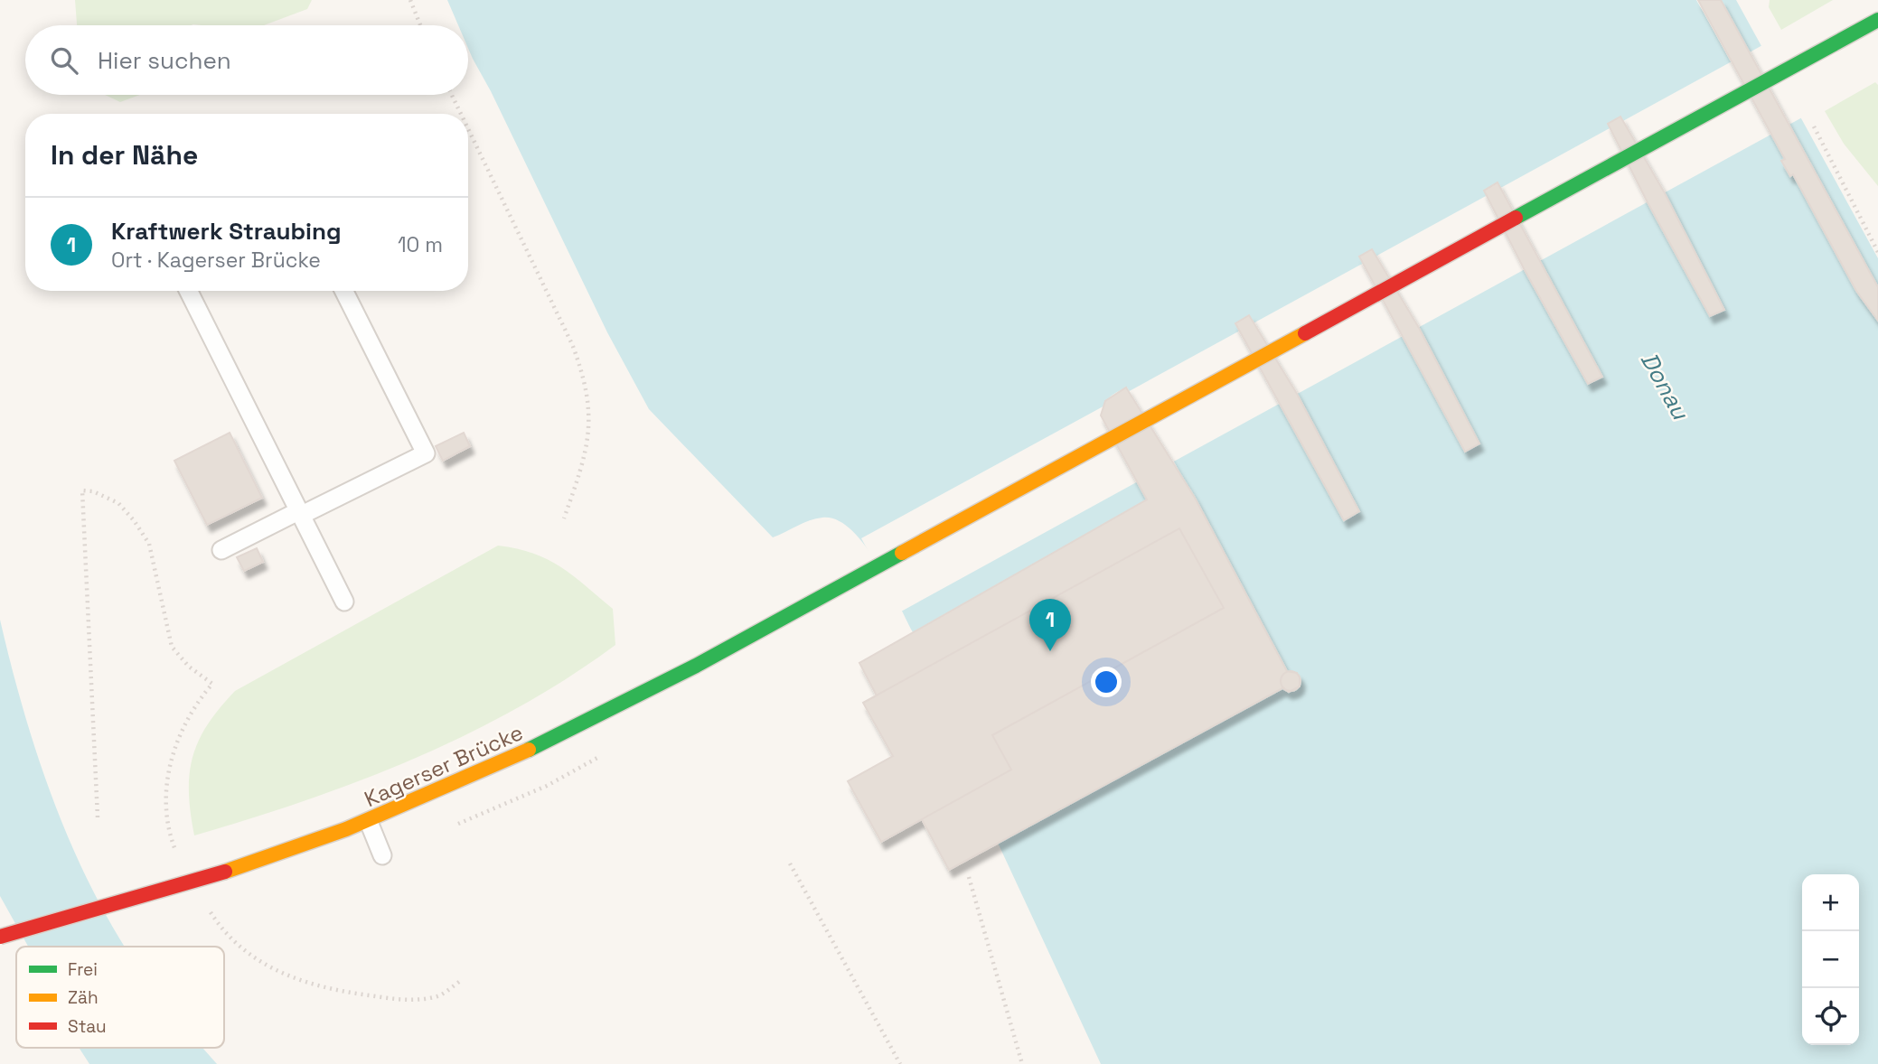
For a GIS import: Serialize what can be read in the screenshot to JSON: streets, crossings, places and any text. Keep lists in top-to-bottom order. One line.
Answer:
{"streets":{"main road":["Kagerser Brücke"]},"water":["Donau"],"legend":["Frei","Zäh","Stau"],"page":{"search":"Hier suchen","heading":"In der Nähe","list":[{"mark":"1","name":"Kraftwerk Straubing","note":"Ort · Kagerser Brücke","value":"10 m"}],"pins":"1","map_buttons":["+","−"]}}
